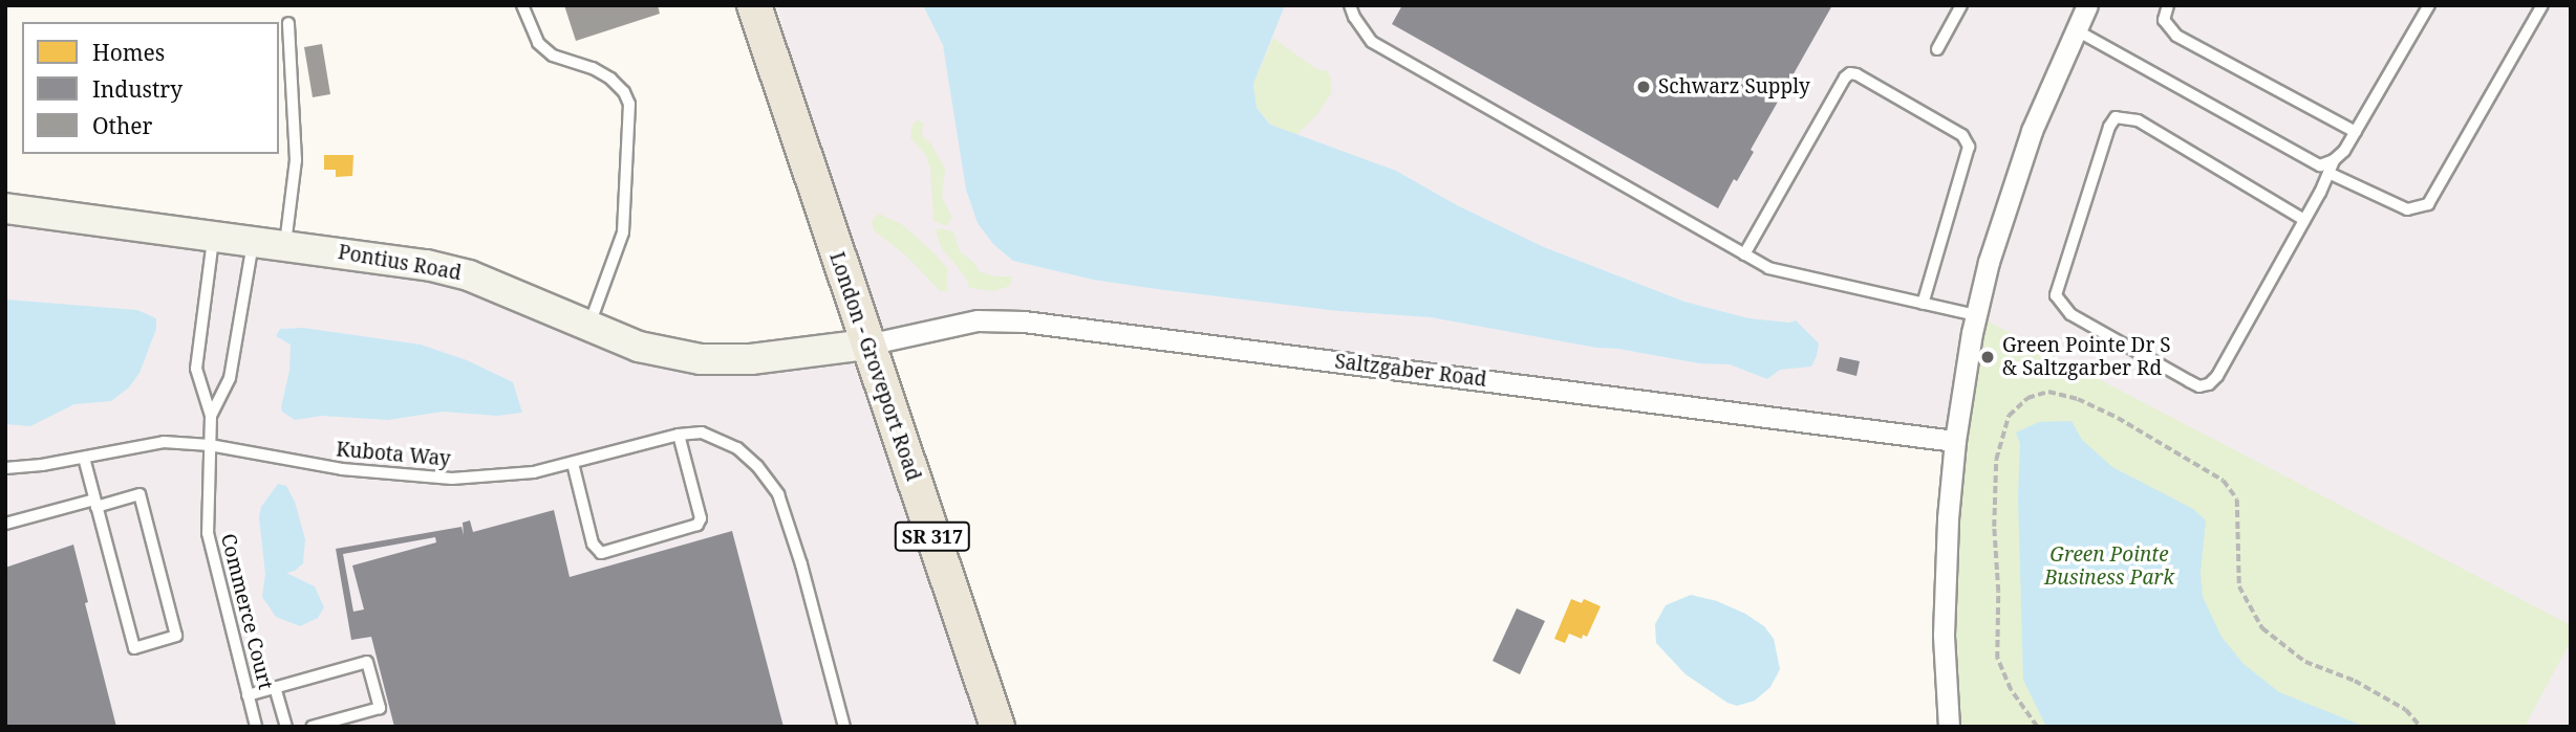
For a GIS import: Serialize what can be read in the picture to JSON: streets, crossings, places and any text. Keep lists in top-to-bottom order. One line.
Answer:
{"streets":{"main road":["London - Groveport Road","SR 317"],"street":["Pontius Road","Saltzgaber Road"],"lane":["Kubota Way","Commerce Court"]},"crossings":[["Pontius Road","London - Groveport Road"],["Pontius Road","Saltzgaber Road"],["Pontius Road","Commerce Court"],["London - Groveport Road","Saltzgaber Road"],["Kubota Way","Commerce Court"]],"parks":["Green Pointe Business Park"],"places":["Schwarz Supply","Green Pointe Dr S & Saltzgarber Rd"],"legend":["Homes","Industry","Other"]}
